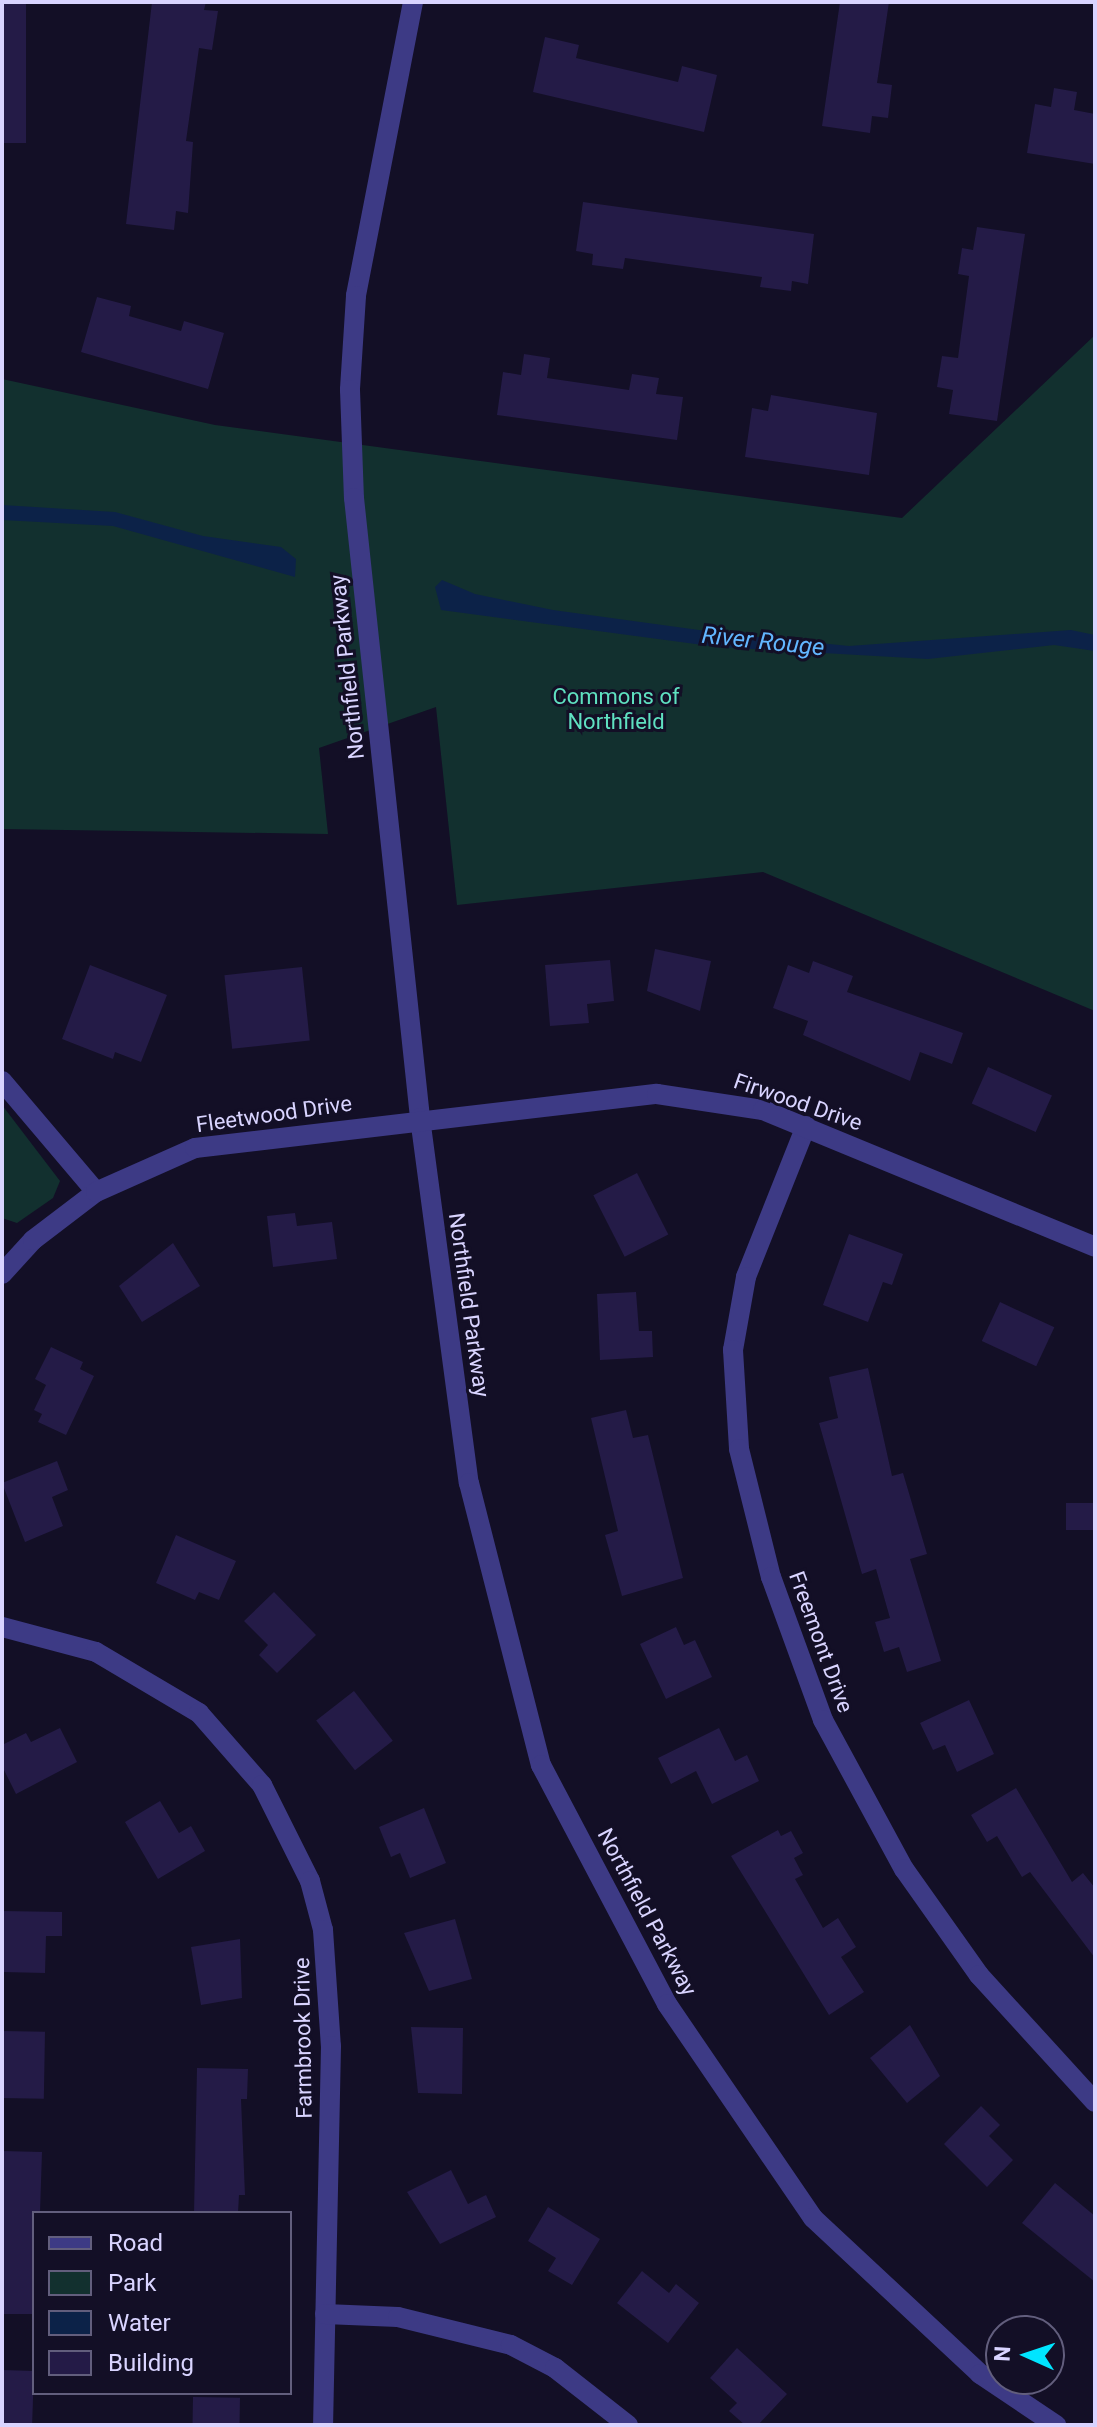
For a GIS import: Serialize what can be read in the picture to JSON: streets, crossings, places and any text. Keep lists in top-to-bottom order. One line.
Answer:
{"streets":{"street":["Northfield Parkway","Firwood Drive","Fleetwood Drive","Freemont Drive","Farmbrook Drive"]},"crossings":[["Northfield Parkway","Firwood Drive"],["Northfield Parkway","Fleetwood Drive"],["Firwood Drive","Fleetwood Drive"],["Firwood Drive","Freemont Drive"]],"water":["River Rouge"],"parks":["Commons of Northfield"],"legend":["Road","Park","Water","Building"],"north":"left"}
